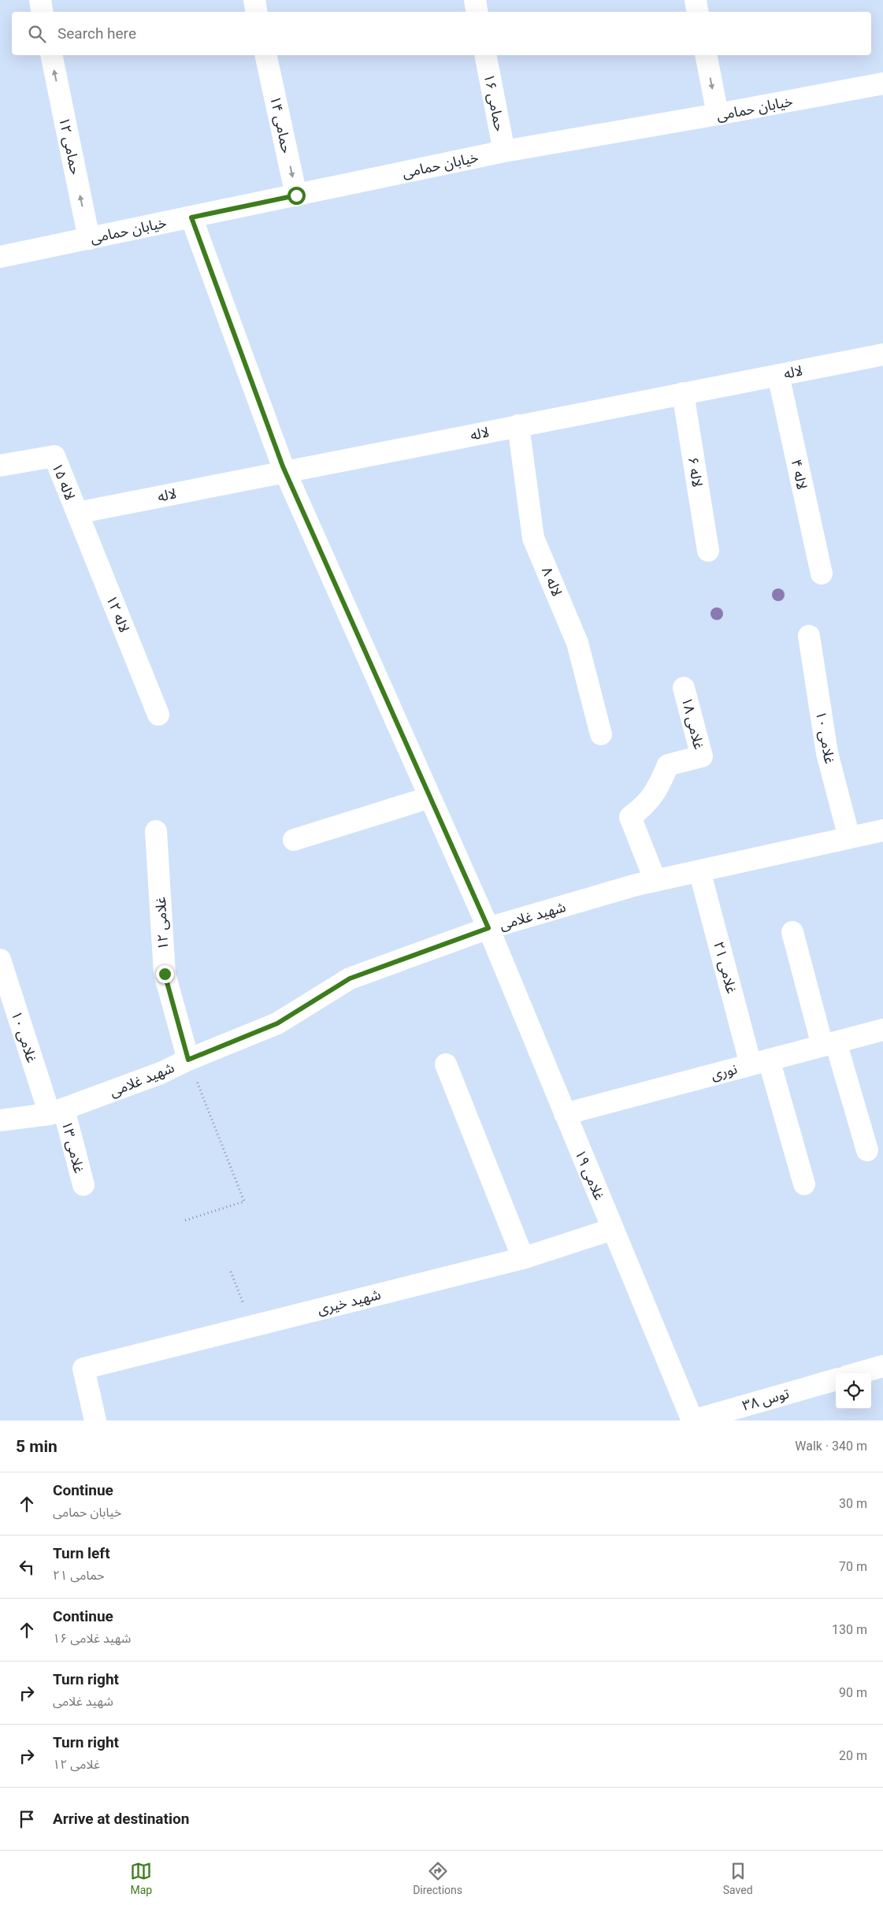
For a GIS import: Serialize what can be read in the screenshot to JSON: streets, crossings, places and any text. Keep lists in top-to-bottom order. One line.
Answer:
{"streets":{"street":["حمامی ۱۶","خیابان حمامی","حمامی ۱۴","حمامی ۱۲","لاله","لاله ۶","لاله ۴","لاله ۱۵","لاله ۸","لاله ۱۲","غلامی ۱۸","غلامی ۱۰","شهید غلامی","غلامی ۱۲","غلامی ۲۱","نوری","غلامی ۱۳","غلامی ۱۹","شهید خیری","توس ۳۸"]},"crossings":[["حمامی ۱۶","خیابان حمامی"],["خیابان حمامی","حمامی ۱۴"],["خیابان حمامی","حمامی ۱۲"],["خیابان حمامی","غلامی ۱۹"],["لاله","لاله ۶"],["لاله","لاله ۴"],["لاله","لاله ۱۵"],["لاله","لاله ۸"],["لاله","لاله ۱۲"],["لاله","غلامی ۱۹"],["لاله ۱۵","لاله ۱۲"],["غلامی ۱۸","شهید غلامی"],["غلامی ۱۰","شهید غلامی"],["غلامی ۱۰","غلامی ۱۳"],["شهید غلامی","غلامی ۱۲"],["شهید غلامی","غلامی ۲۱"],["شهید غلامی","غلامی ۱۳"],["شهید غلامی","غلامی ۱۹"],["غلامی ۲۱","نوری"],["نوری","غلامی ۱۹"],["غلامی ۱۹","شهید خیری"],["غلامی ۱۹","توس ۳۸"]],"one_way":["حمامی ۱۴","حمامی ۱۲"],"page":{"search":"Search here","heading":["5 min","Walk · 340 m"],"list":[["Continue","خیابان حمامی","30 m"],["Turn left","حمامی ۲۱","70 m"],["Continue","شهید غلامی ۱۶","130 m"],["Turn right","شهید غلامی","90 m"],["Turn right","غلامی ۱۲","20 m"],"Arrive at destination"],"nav":["Map","Directions","Saved"]}}
